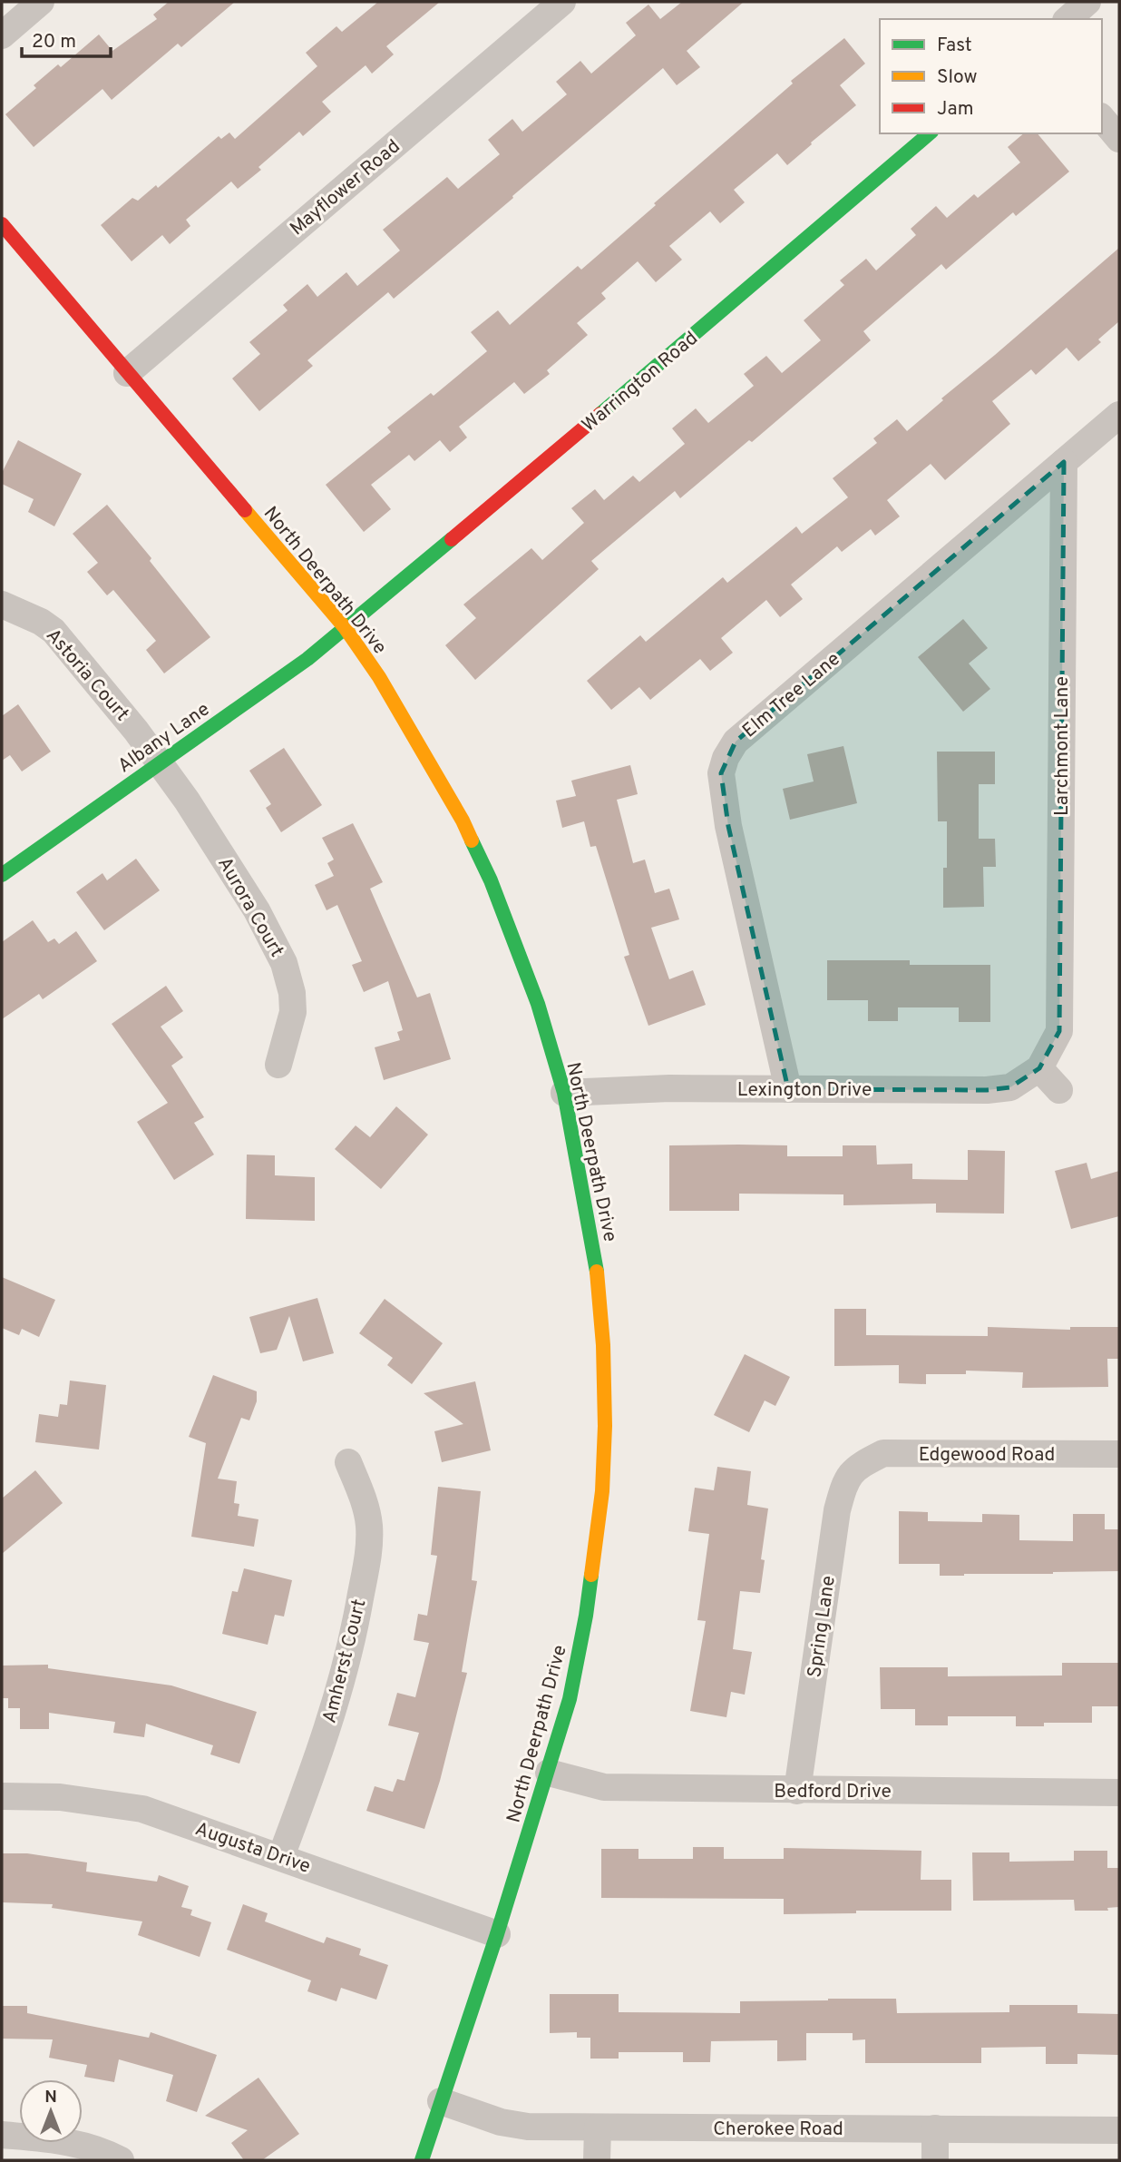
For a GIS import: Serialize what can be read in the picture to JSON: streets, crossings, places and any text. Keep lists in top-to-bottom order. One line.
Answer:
{"streets":{"street":["Mayflower Road","Warrington Road","North Deerpath Drive","Astoria Court","Elm Tree Lane","Albany Lane","Larchmont Lane","Aurora Court","Lexington Drive","Edgewood Road","Spring Lane","Amherst Court","Bedford Drive","Augusta Drive","Cherokee Road"]},"crossings":[["Mayflower Road","North Deerpath Drive"],["Warrington Road","North Deerpath Drive"],["Warrington Road","Albany Lane"],["North Deerpath Drive","Albany Lane"],["North Deerpath Drive","Lexington Drive"],["North Deerpath Drive","Bedford Drive"],["North Deerpath Drive","Augusta Drive"],["North Deerpath Drive","Cherokee Road"],["Astoria Court","Albany Lane"],["Astoria Court","Aurora Court"],["Elm Tree Lane","Larchmont Lane"],["Elm Tree Lane","Lexington Drive"],["Albany Lane","Aurora Court"],["Larchmont Lane","Lexington Drive"],["Edgewood Road","Spring Lane"],["Spring Lane","Bedford Drive"],["Amherst Court","Augusta Drive"]],"legend":["Fast","Slow","Jam"],"scale_bar":"20 m","north":"top"}
